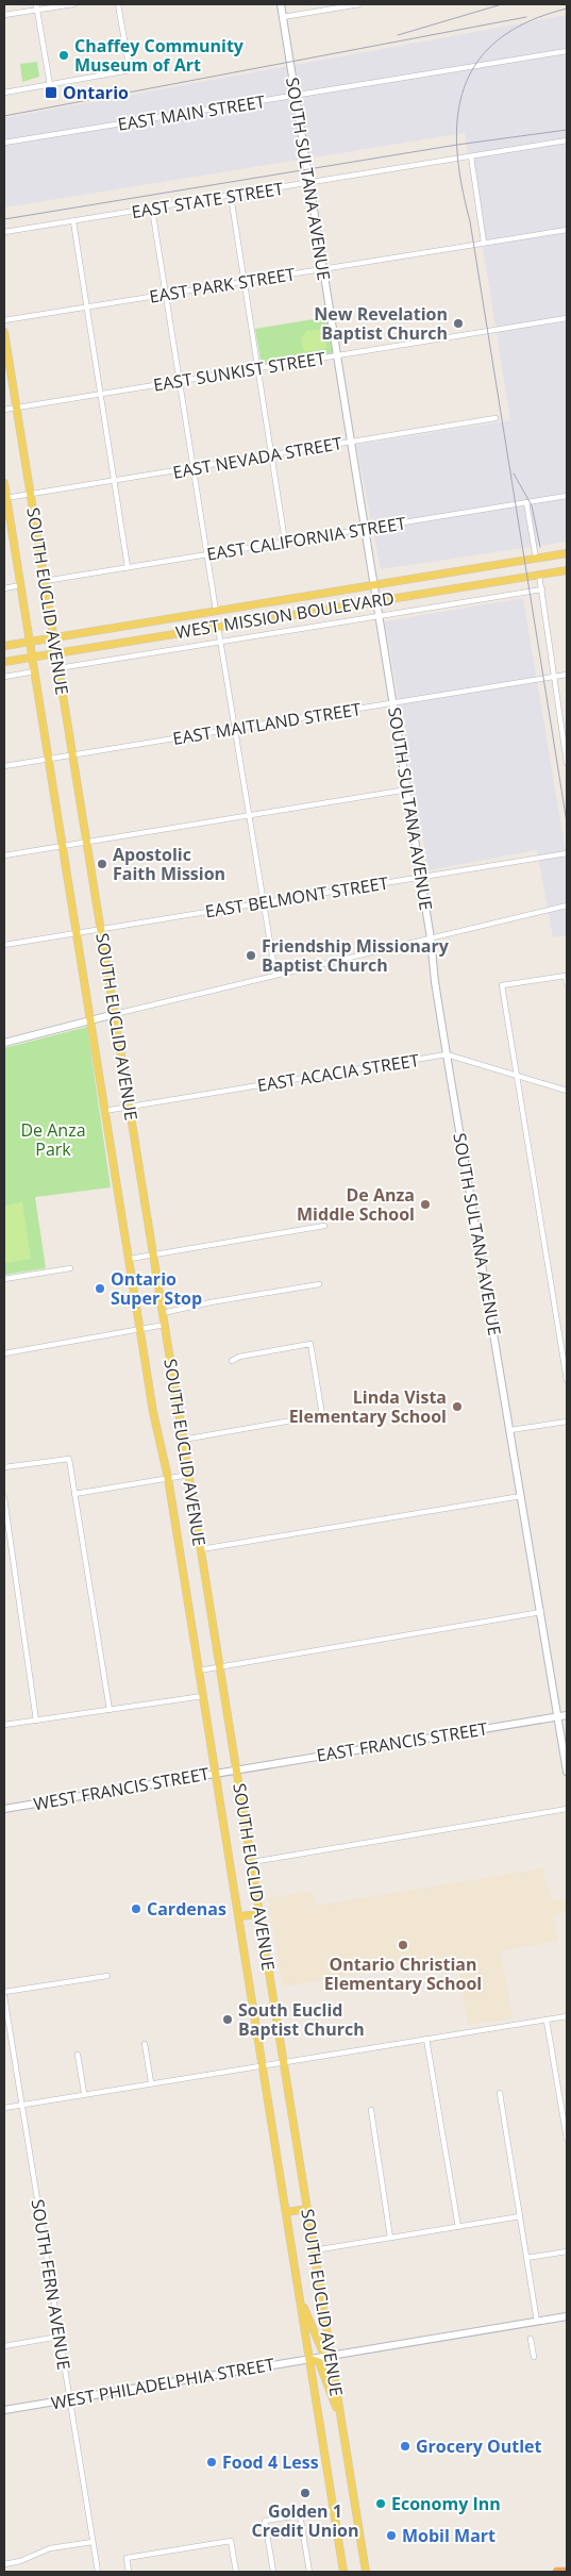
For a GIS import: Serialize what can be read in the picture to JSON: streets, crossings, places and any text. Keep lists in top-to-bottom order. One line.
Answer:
{"streets":{"main road":["SOUTH EUCLID AVENUE","WEST MISSION BOULEVARD"],"street":["EAST MAIN STREET","SOUTH SULTANA AVENUE","EAST STATE STREET","EAST PARK STREET","EAST SUNKIST STREET","EAST NEVADA STREET","EAST CALIFORNIA STREET","EAST MAITLAND STREET","EAST BELMONT STREET","EAST ACACIA STREET","EAST FRANCIS STREET","WEST FRANCIS STREET","SOUTH FERN AVENUE","WEST PHILADELPHIA STREET"]},"crossings":[["EAST MAIN STREET","SOUTH SULTANA AVENUE"],["SOUTH SULTANA AVENUE","EAST STATE STREET"],["SOUTH SULTANA AVENUE","EAST PARK STREET"],["SOUTH SULTANA AVENUE","EAST SUNKIST STREET"],["SOUTH SULTANA AVENUE","EAST NEVADA STREET"],["SOUTH SULTANA AVENUE","EAST CALIFORNIA STREET"],["SOUTH SULTANA AVENUE","WEST MISSION BOULEVARD"],["SOUTH SULTANA AVENUE","EAST MAITLAND STREET"],["SOUTH SULTANA AVENUE","EAST BELMONT STREET"],["SOUTH SULTANA AVENUE","EAST ACACIA STREET"],["SOUTH SULTANA AVENUE","EAST FRANCIS STREET"],["EAST SUNKIST STREET","SOUTH EUCLID AVENUE"],["EAST NEVADA STREET","SOUTH EUCLID AVENUE"],["EAST CALIFORNIA STREET","SOUTH EUCLID AVENUE"],["SOUTH EUCLID AVENUE","WEST MISSION BOULEVARD"],["SOUTH EUCLID AVENUE","EAST MAITLAND STREET"],["SOUTH EUCLID AVENUE","EAST BELMONT STREET"],["SOUTH EUCLID AVENUE","EAST ACACIA STREET"],["SOUTH EUCLID AVENUE","EAST FRANCIS STREET"],["SOUTH EUCLID AVENUE","WEST FRANCIS STREET"],["SOUTH EUCLID AVENUE","WEST PHILADELPHIA STREET"],["EAST FRANCIS STREET","WEST FRANCIS STREET"],["SOUTH FERN AVENUE","WEST PHILADELPHIA STREET"]],"parks":["De Anza Park"],"places":{"other":["Chaffey Community Museum of Art","New Revelation Baptist Church","Apostolic Faith Mission","Friendship Missionary Baptist Church","De Anza Middle School","Ontario Super Stop","Linda Vista Elementary School","Cardenas","Ontario Christian Elementary School","South Euclid Baptist Church","Grocery Outlet","Food 4 Less","Golden 1 Credit Union","Economy Inn","Mobil Mart"],"transit":["Ontario"]}}
